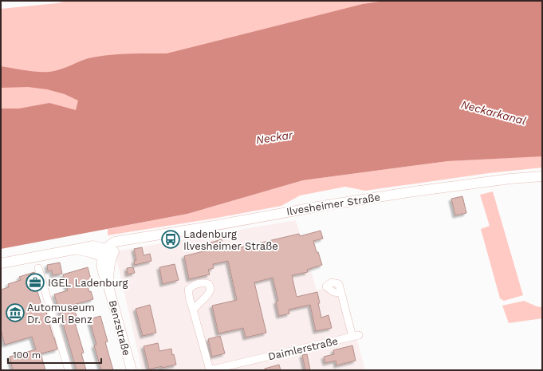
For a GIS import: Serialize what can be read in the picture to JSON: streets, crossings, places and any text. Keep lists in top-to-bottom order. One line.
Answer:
{"streets":{"main road":["Ilvesheimer Straße","Benzstraße"],"street":["Daimlerstraße"]},"crossings":[["Ilvesheimer Straße","Benzstraße"]],"water":["Neckarkanal","Neckar"],"places":{"bus stop":["Ladenburg Ilvesheimer Straße"],"office":["IGEL Ladenburg"],"museum":["Automuseum Dr. Carl Benz"]},"scale_bar":"100 m"}
